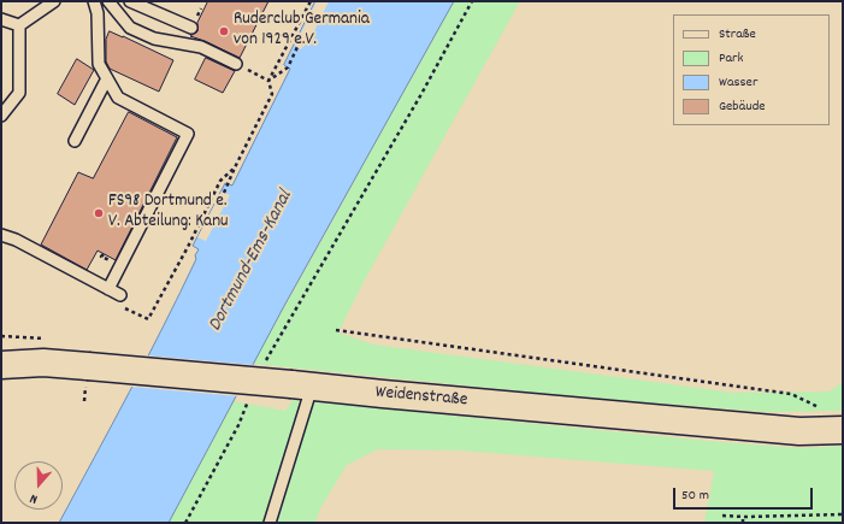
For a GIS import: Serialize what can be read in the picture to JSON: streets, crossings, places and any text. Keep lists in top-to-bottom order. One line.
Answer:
{"streets":{"street":["Weidenstraße"]},"water":["Dortmund-Ems-Kanal"],"places":["Ruderclub Germania von 1929 e.V.","FS98 Dortmund e. V. Abteilung: Kanu"],"legend":["Straße","Park","Wasser","Gebäude"],"scale_bar":"50 m","north":"bottom"}
